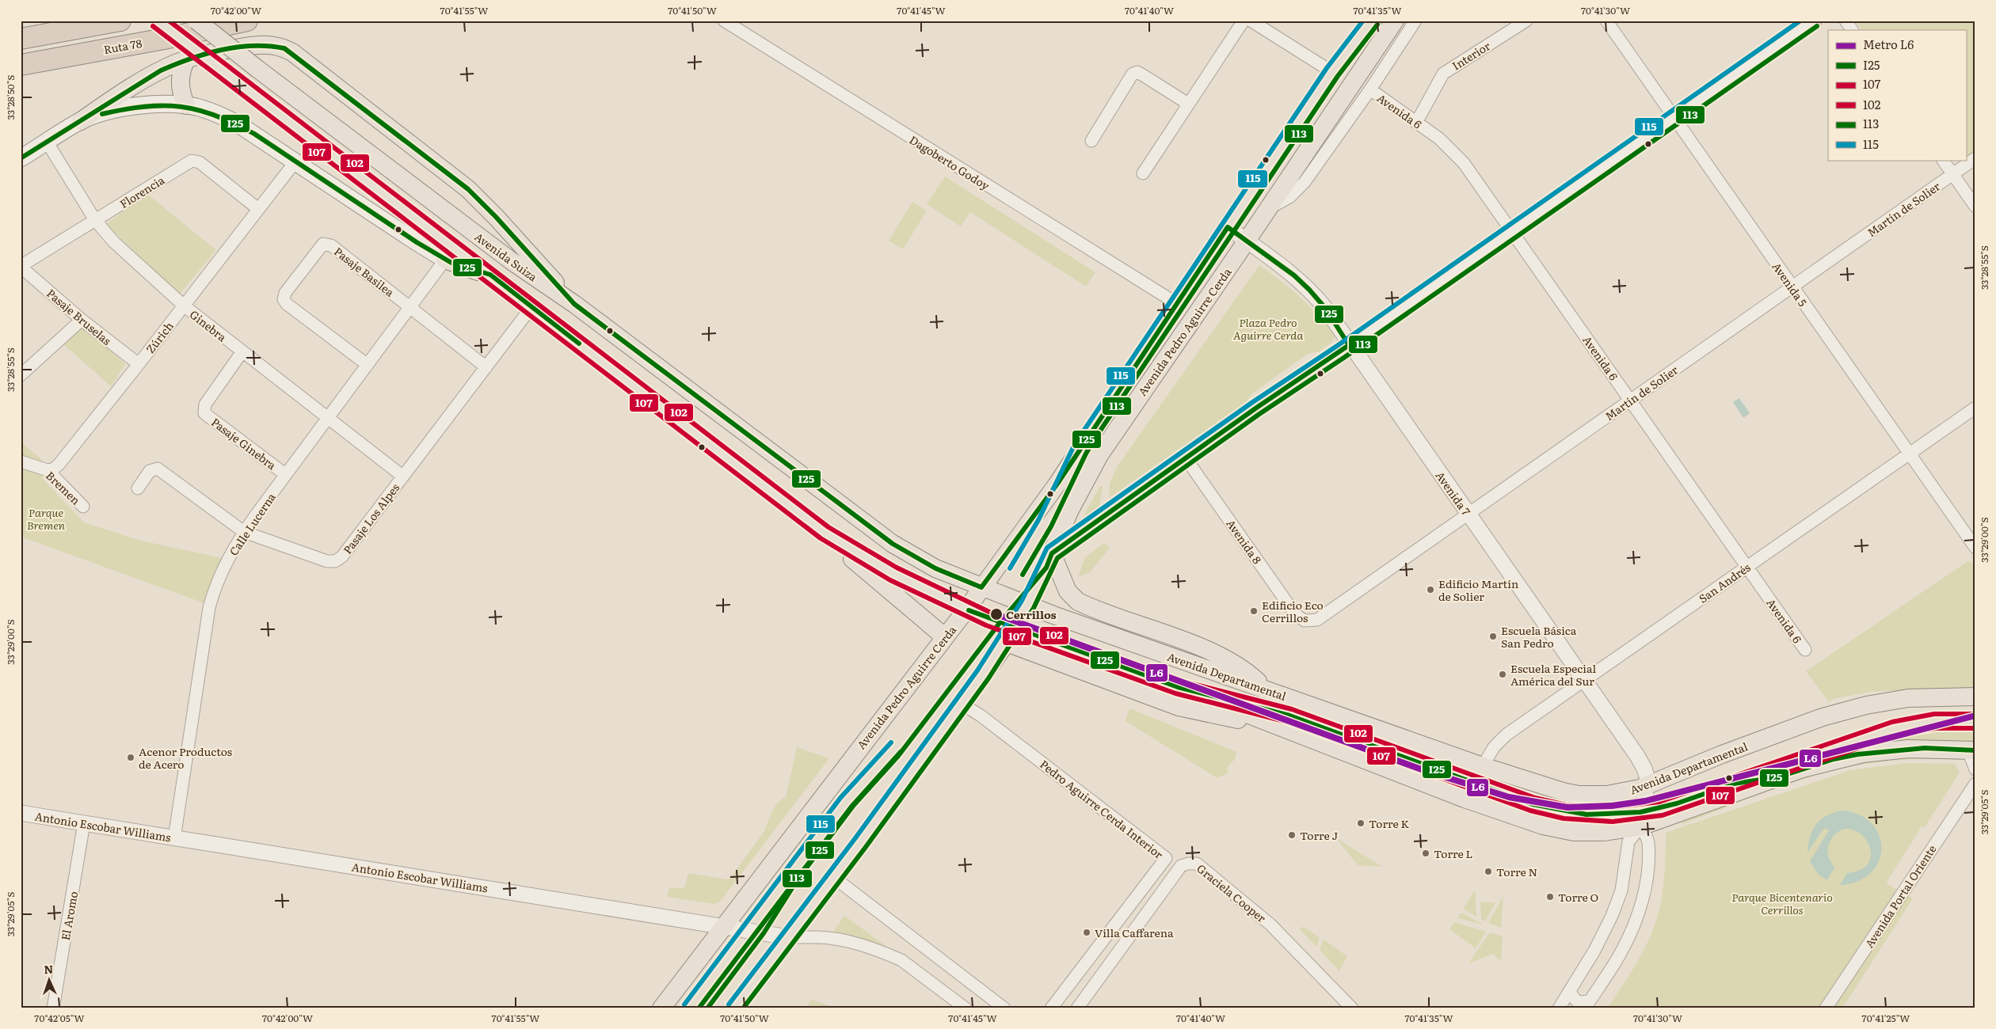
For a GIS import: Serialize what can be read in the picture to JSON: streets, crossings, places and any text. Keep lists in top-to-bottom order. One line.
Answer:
{"streets":{"highway":["Ruta 78"],"main road":["Avenida Suiza","Avenida Pedro Aguirre Cerda","Avenida Departamental"],"street":["Interior","Avenida 6","Dagoberto Godoy","Florencia","Martín de Solier","Pasaje Basilea","Avenida 5","Pasaje Bruselas","Ginebra","Zúrich","Pasaje Ginebra","Bremen","Avenida 7","Pasaje Los Alpes","Calle Lucerna","Avenida 8","San Andrés","Pedro Aguirre Cerda Interior","Antonio Escobar Williams","Graciela Cooper","Avenida Portal Oriente","El Aromo"]},"crossings":[["Interior","Avenida 6"],["Avenida 6","Martín de Solier"],["Avenida 6","Avenida Pedro Aguirre Cerda"],["Avenida 6","San Andrés"],["Dagoberto Godoy","Avenida Pedro Aguirre Cerda"],["Florencia","Pasaje Bruselas"],["Florencia","Ginebra"],["Florencia","Zúrich"],["Martín de Solier","Avenida 5"],["Martín de Solier","Avenida 7"],["Martín de Solier","Avenida 8"],["Avenida Suiza","Avenida Pedro Aguirre Cerda"],["Avenida Suiza","Avenida Departamental"],["Pasaje Basilea","Pasaje Los Alpes"],["Pasaje Basilea","Calle Lucerna"],["Avenida 5","San Andrés"],["Pasaje Bruselas","Zúrich"],["Ginebra","Zúrich"],["Ginebra","Pasaje Ginebra"],["Ginebra","Pasaje Los Alpes"],["Ginebra","Calle Lucerna"],["Avenida Pedro Aguirre Cerda","Avenida 7"],["Avenida Pedro Aguirre Cerda","Avenida Departamental"],["Avenida Pedro Aguirre Cerda","Pedro Aguirre Cerda Interior"],["Avenida Pedro Aguirre Cerda","Antonio Escobar Williams"],["Zúrich","Bremen"],["Pasaje Ginebra","Calle Lucerna"],["Avenida 7","San Andrés"],["Avenida 7","Avenida Departamental"],["Pasaje Los Alpes","Calle Lucerna"],["Calle Lucerna","Antonio Escobar Williams"],["San Andrés","Avenida Departamental"],["Antonio Escobar Williams","El Aromo"]],"parks":["Plaza Pedro Aguirre Cerda","Parque Bremen","Parque Bicentenario Cerrillos"],"places":["Edificio Martín de Solier","Edificio Eco Cerrillos","Cerrillos","Escuela Básica San Pedro","Escuela Especial América del Sur","Acenor Productos de Acero","Torre K","Torre J","Torre L","Torre N","Torre O","Villa Caffarena"],"lines":["transit line 102","transit line 115","transit line 113","transit line 107","transit line I25","metro line L6"],"legend":["Metro L6","I25","107","102","113","115"],"north":"top","coordinates":["70°42'00\"W","70°41'55\"W","70°41'50\"W","70°41'45\"W","70°41'40\"W","70°41'35\"W","70°41'30\"W","33°28'50\"S","33°28'55\"S","33°29'00\"S","33°29'05\"S","70°42'05\"W","70°41'25\"W"]}
